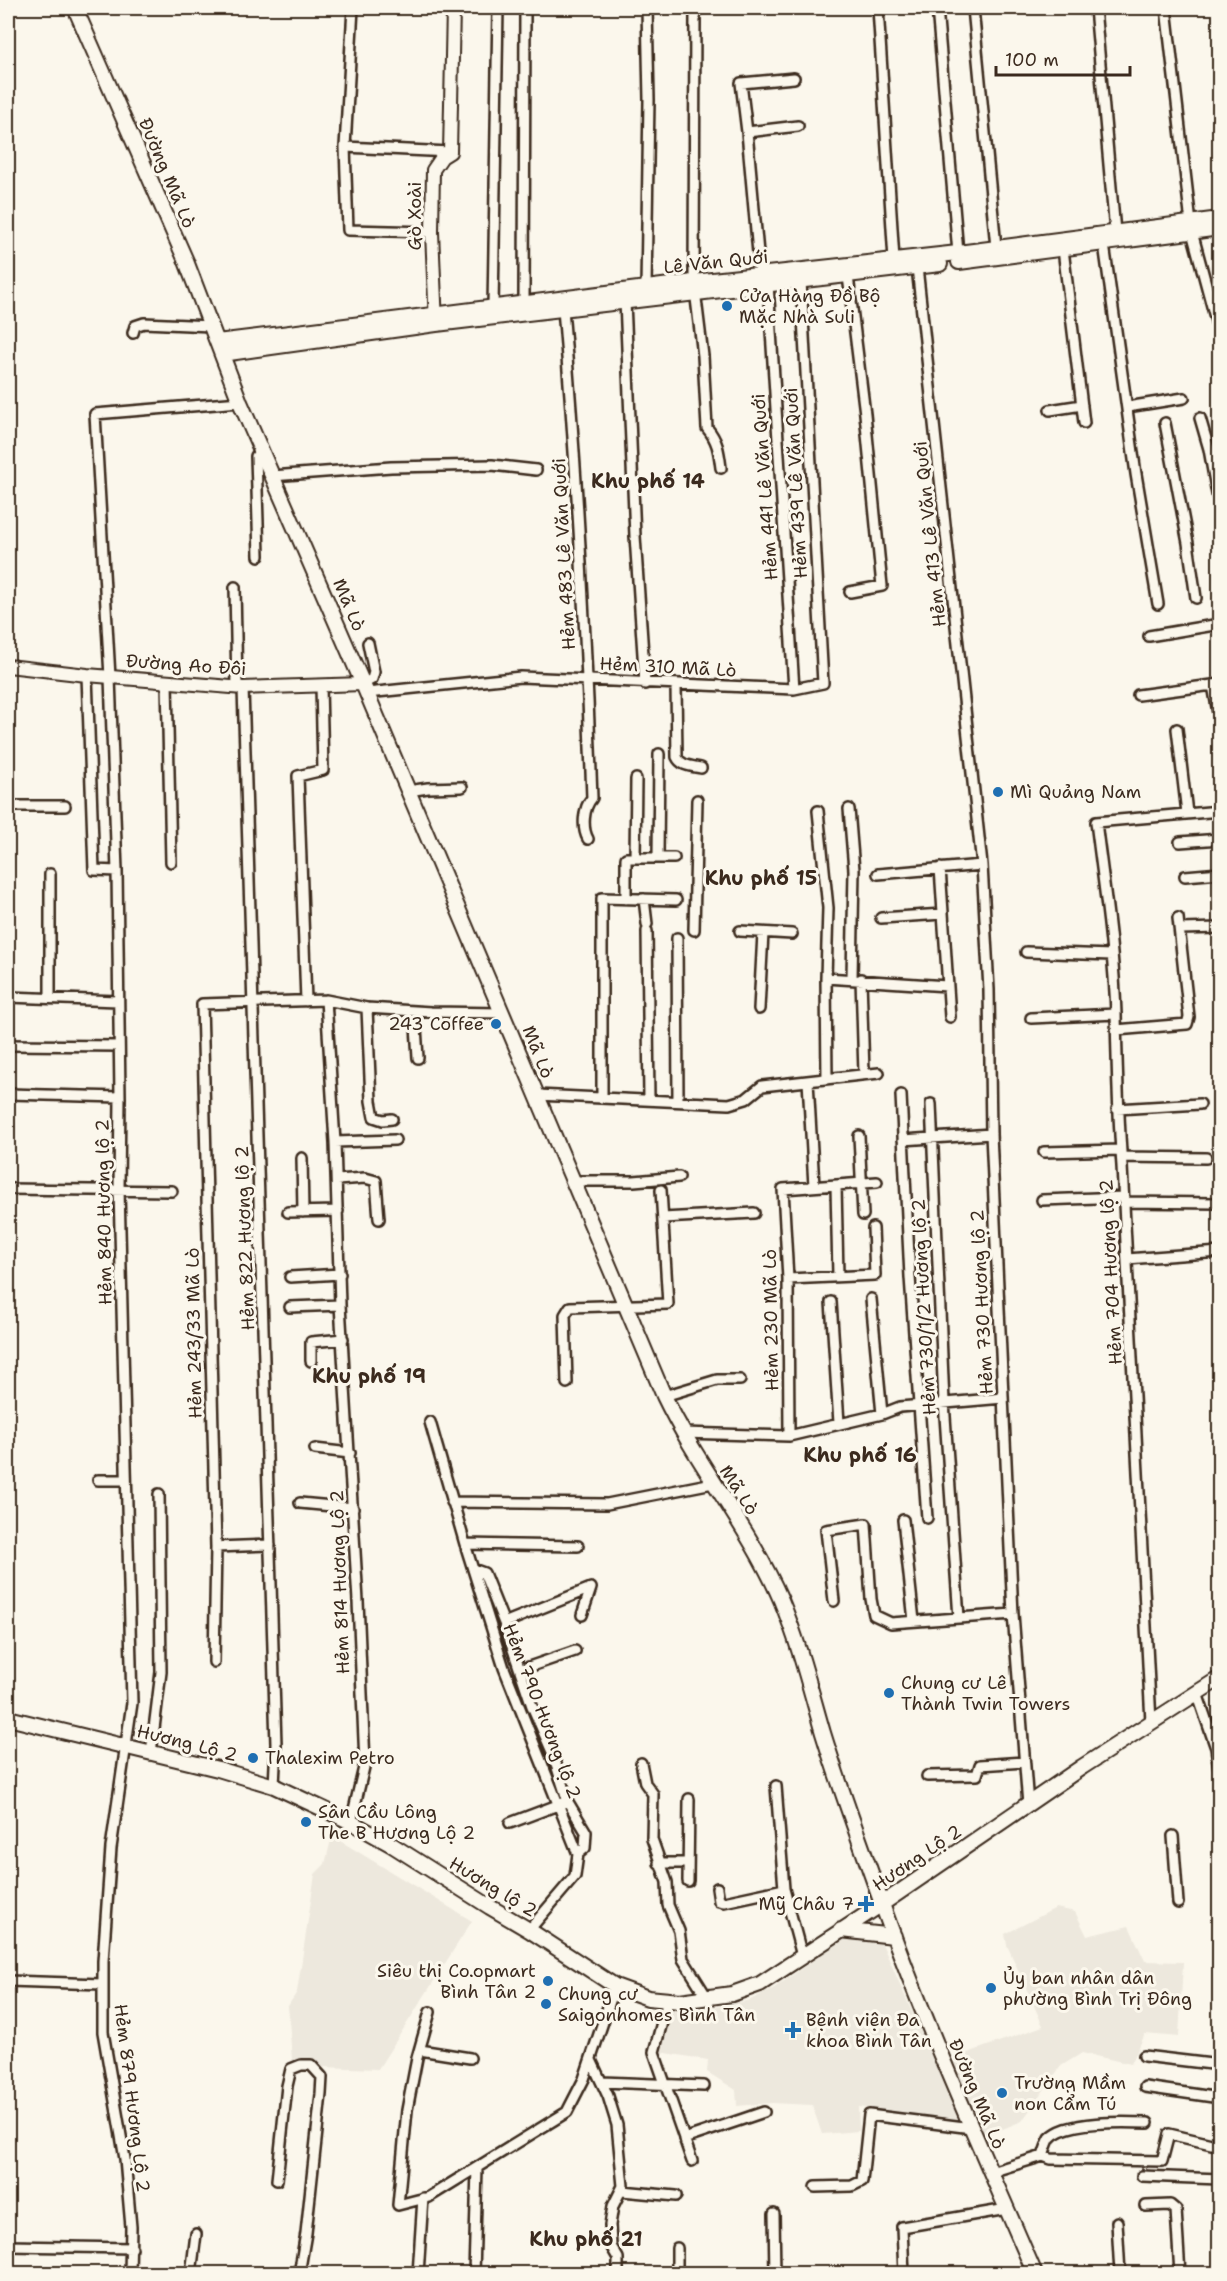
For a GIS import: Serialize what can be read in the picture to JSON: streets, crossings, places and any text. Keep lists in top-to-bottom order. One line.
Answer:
{"streets":{"main road":["Đường Mã Lò","Lê Văn Quới","Mã Lò","Hương Lộ 2","Hương lộ 2"],"street":["Gò Xoài","Hẻm 439 Lê Văn Quới","Hẻm 441 Lê Văn Quới","Hẻm 413 Lê Văn Quới","Hẻm 483 Lê Văn Quới","Đường Ao Đôi","Hẻm 310 Mã Lò","Hẻm 840 Hương lộ 2","Hẻm 822 Hương lộ 2","Hẻm 704 Hương lộ 2","Hẻm 730 Hương lộ 2","Hẻm 730/1/2 Hương lộ 2","Hẻm 230 Mã Lò","Hẻm 243/33 Mã Lò","Hẻm 814 Hương Lộ 2","Hẻm 790 Hương lộ 2","Hẻm 879 Hương Lộ 2"]},"crossings":[["Đường Mã Lò","Lê Văn Quới"],["Đường Mã Lò","Mã Lò"],["Đường Mã Lò","Hương Lộ 2"],["Gò Xoài","Lê Văn Quới"],["Lê Văn Quới","Hẻm 439 Lê Văn Quới"],["Lê Văn Quới","Hẻm 441 Lê Văn Quới"],["Lê Văn Quới","Hẻm 413 Lê Văn Quới"],["Lê Văn Quới","Hẻm 483 Lê Văn Quới"],["Lê Văn Quới","Mã Lò"],["Hẻm 439 Lê Văn Quới","Hẻm 310 Mã Lò"],["Hẻm 441 Lê Văn Quới","Hẻm 310 Mã Lò"],["Hẻm 413 Lê Văn Quới","Hẻm 730 Hương lộ 2"],["Hẻm 483 Lê Văn Quới","Hẻm 310 Mã Lò"],["Mã Lò","Đường Ao Đôi"],["Mã Lò","Hẻm 310 Mã Lò"],["Mã Lò","Hẻm 840 Hương lộ 2"],["Đường Ao Đôi","Hẻm 310 Mã Lò"],["Đường Ao Đôi","Hẻm 840 Hương lộ 2"],["Đường Ao Đôi","Hẻm 822 Hương lộ 2"],["Hẻm 840 Hương lộ 2","Hương Lộ 2"],["Hẻm 840 Hương lộ 2","Hẻm 879 Hương Lộ 2"],["Hẻm 822 Hương lộ 2","Hẻm 243/33 Mã Lò"],["Hẻm 822 Hương lộ 2","Hương Lộ 2"],["Hẻm 704 Hương lộ 2","Hương Lộ 2"],["Hẻm 730 Hương lộ 2","Hương Lộ 2"],["Hẻm 814 Hương Lộ 2","Hương Lộ 2"],["Hẻm 814 Hương Lộ 2","Hương lộ 2"],["Hương Lộ 2","Hương lộ 2"],["Hương Lộ 2","Hẻm 879 Hương Lộ 2"]],"districts":["Khu phố 14","Khu phố 15","Khu phố 19","Khu phố 16","Khu phố 21"],"places":{"other":["Cửa Hàng Đồ Bộ Mặc Nhà Suli","Mì Quảng Nam","243 Coffee","Chung cư Lê Thành Twin Towers","Thalexim Petro","Sân Cầu Lông The B Hương Lộ 2","Siêu thị Co.opmart Bình Tân 2","Ủy ban nhân dân phường Bình Trị Đông","Chung cư Saigonhomes Bình Tân","Trường Mầm non Cẩm Tú"],"health":["Mỹ Châu 7","Bệnh viện Đa khoa Bình Tân"]},"scale_bar":"100 m"}
